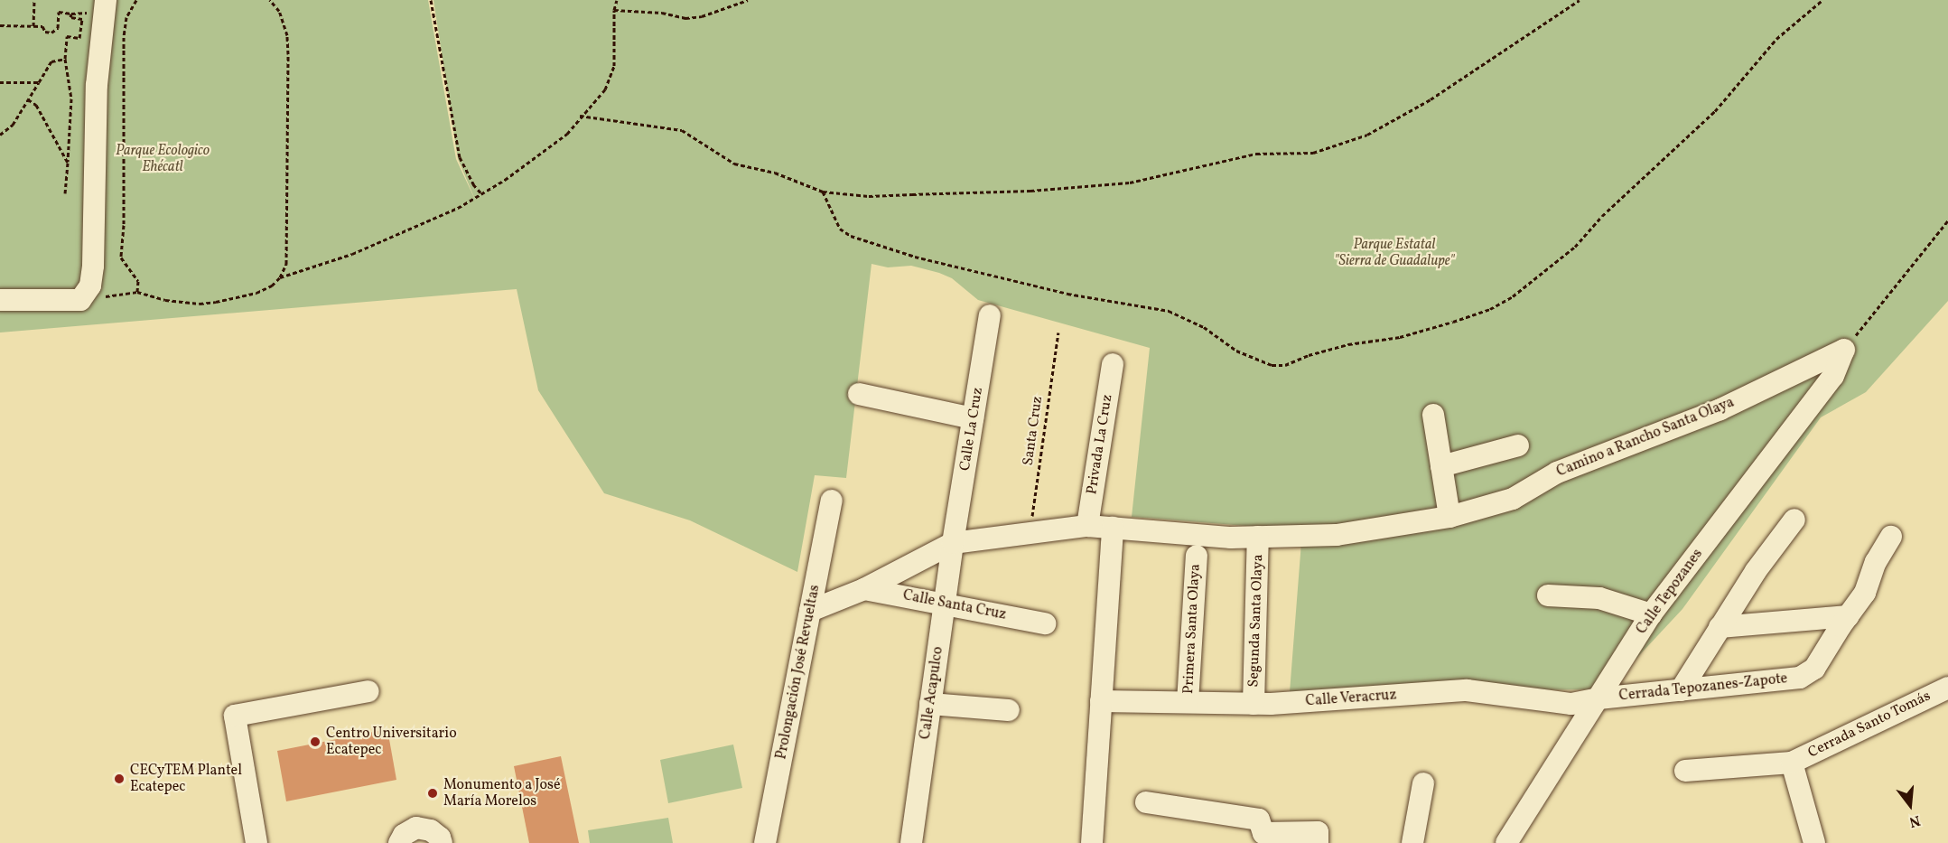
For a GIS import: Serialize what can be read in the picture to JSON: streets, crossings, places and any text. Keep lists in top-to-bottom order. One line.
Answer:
{"streets":{"street":["Calle La Cruz","Camino a Rancho Santa Olaya","Privada La Cruz","Calle Tepozanes","Calle Santa Cruz","Segunda Santa Olaya","Primera Santa Olaya","Prolongación José Revueltas","Cerrada Tepozanes-Zapote","Calle Acapulco","Calle Veracruz","Cerrada Santo Tomás"],"path":["Santa Cruz"]},"crossings":[["Calle La Cruz","Camino a Rancho Santa Olaya"],["Calle La Cruz","Calle Acapulco"],["Santa Cruz","Camino a Rancho Santa Olaya"],["Camino a Rancho Santa Olaya","Privada La Cruz"],["Camino a Rancho Santa Olaya","Calle Tepozanes"],["Camino a Rancho Santa Olaya","Calle Santa Cruz"],["Camino a Rancho Santa Olaya","Segunda Santa Olaya"],["Camino a Rancho Santa Olaya","Prolongación José Revueltas"],["Camino a Rancho Santa Olaya","Calle Acapulco"],["Calle Tepozanes","Cerrada Tepozanes-Zapote"],["Calle Tepozanes","Calle Veracruz"],["Calle Santa Cruz","Calle Acapulco"],["Segunda Santa Olaya","Calle Veracruz"],["Primera Santa Olaya","Calle Veracruz"],["Cerrada Tepozanes-Zapote","Calle Veracruz"]],"parks":["Parque Ecologico Ehécatl","Parque Estatal \"Sierra de Guadalupe\""],"places":["Centro Universitario Ecatepec","CECyTEM Plantel Ecatepec","Monumento a José María Morelos"],"north":"bottom"}
